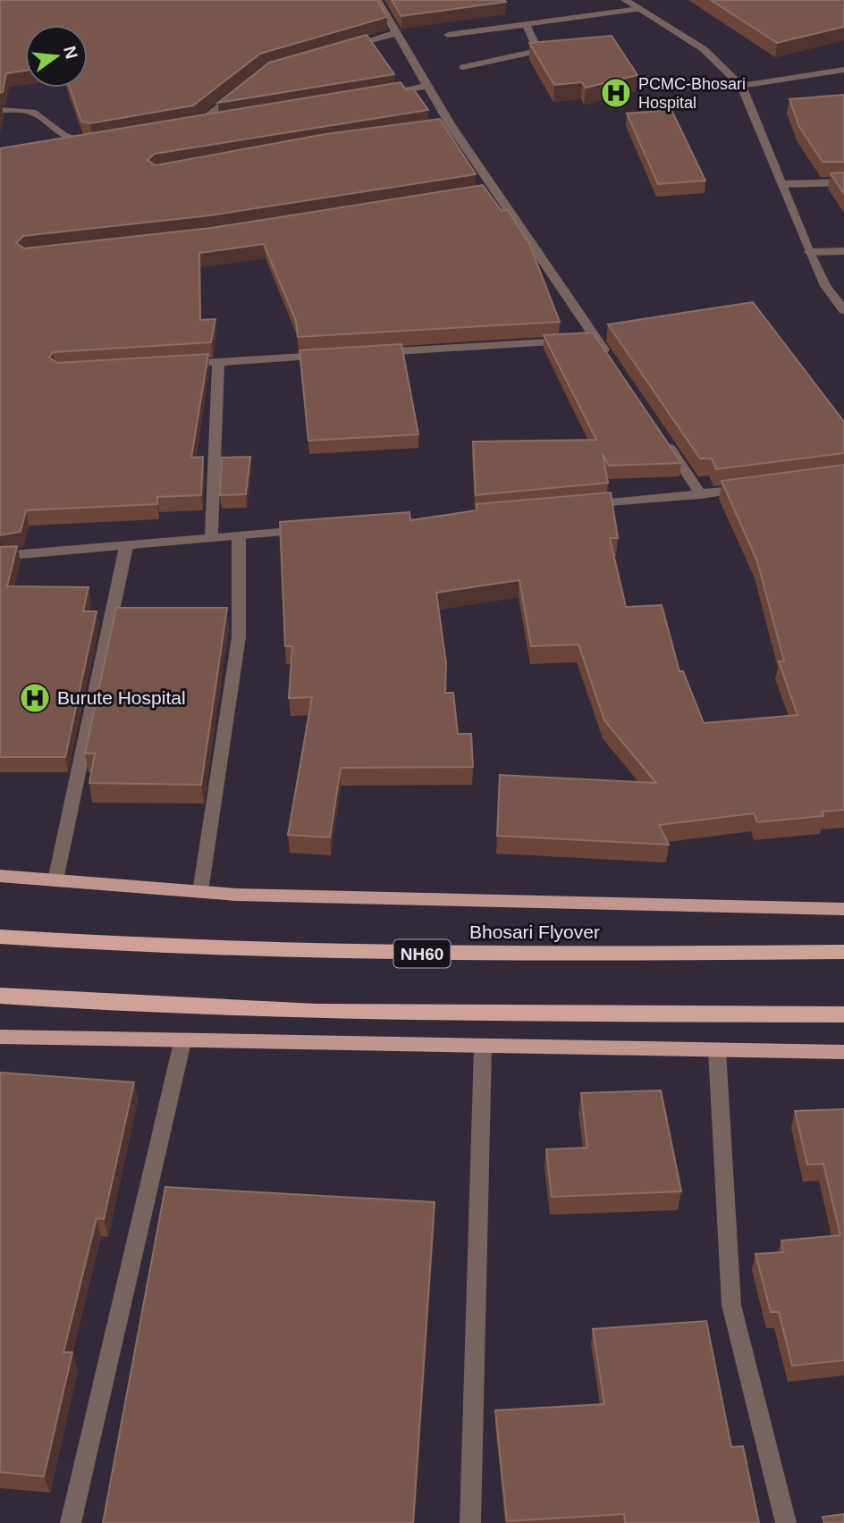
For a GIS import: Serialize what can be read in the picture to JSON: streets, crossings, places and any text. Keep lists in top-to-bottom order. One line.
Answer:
{"streets":{"highway":["Bhosari Flyover","NH60"]},"places":{"hospital":["PCMC-Bhosari Hospital","Burute Hospital"]},"north":"right"}
